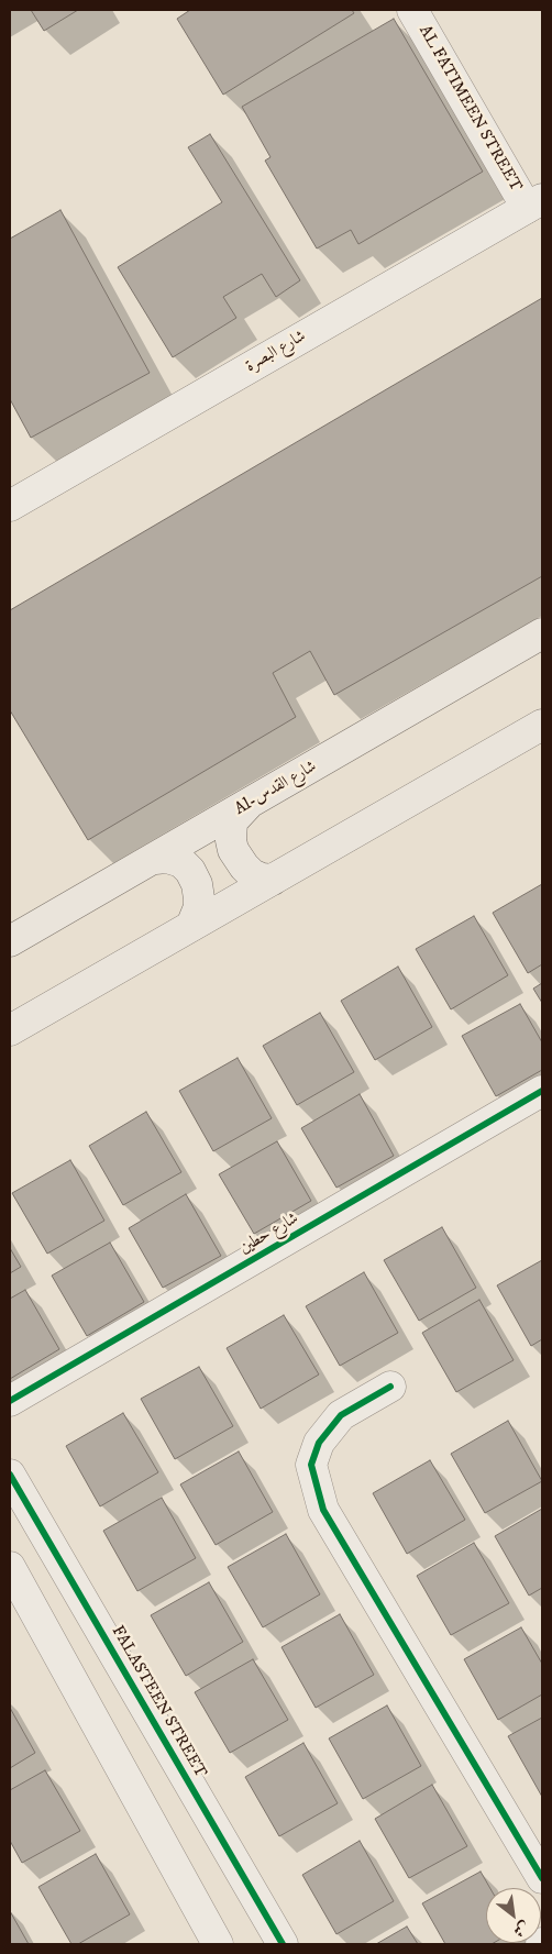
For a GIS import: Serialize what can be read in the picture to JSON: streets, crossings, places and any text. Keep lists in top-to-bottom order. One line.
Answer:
{"streets":{"main road":["Al-شارع القدس"],"street":["AL FATIMEEN STREET","شارع البصرة","شارع حطين","FALASTEEN STREET"]},"crossings":[["AL FATIMEEN STREET","شارع البصرة"]],"north":"bottom right"}
